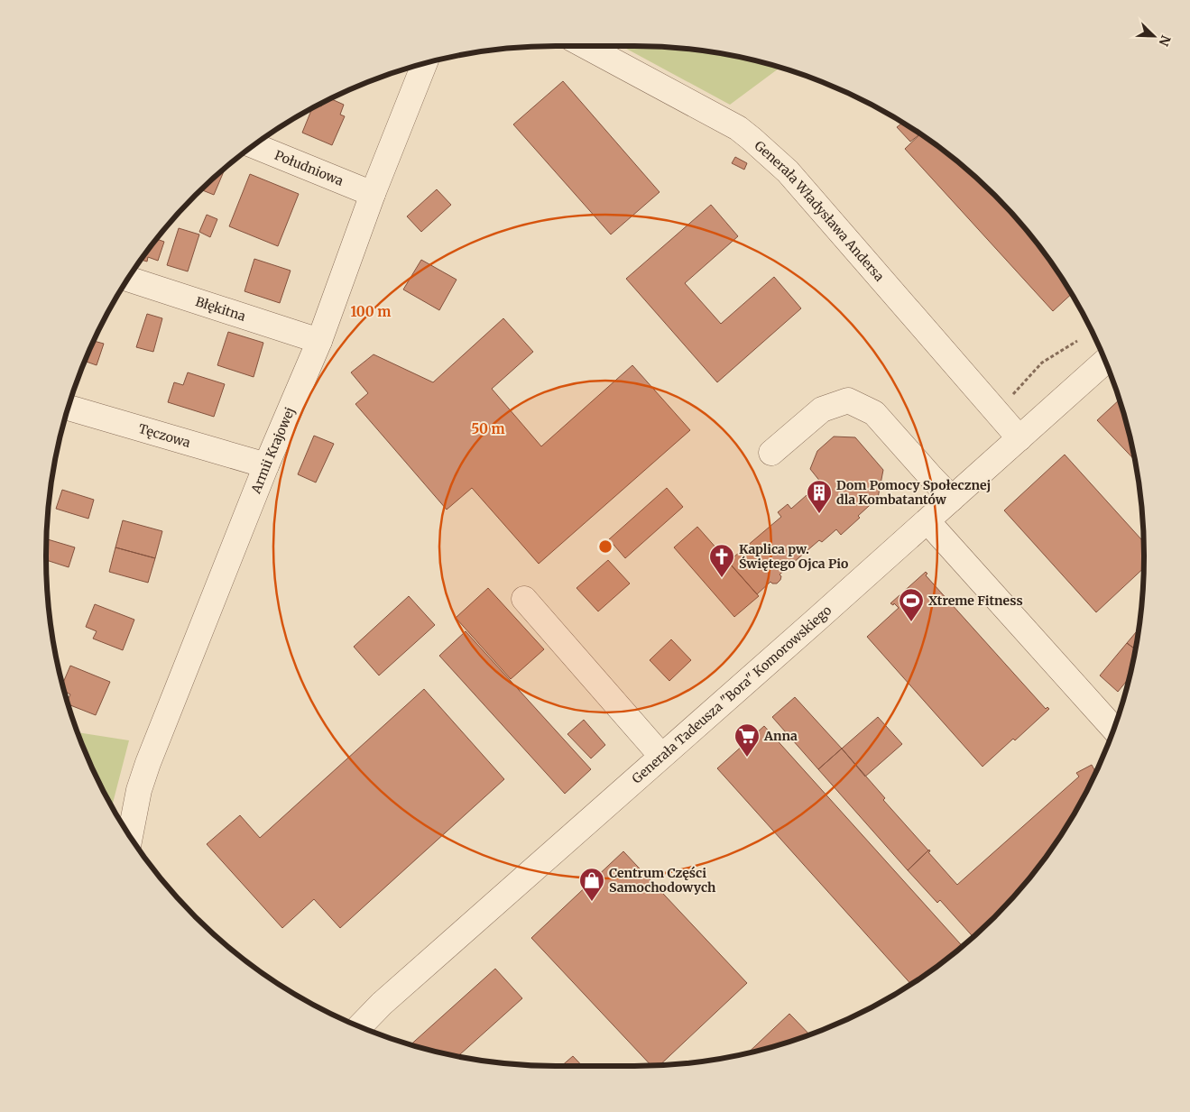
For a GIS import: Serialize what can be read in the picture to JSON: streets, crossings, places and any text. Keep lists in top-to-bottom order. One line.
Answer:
{"streets":{"street":["Południowa","Generała Władysława Andersa","Błękitna","Tęczowa","Armii Krajowej","Generała Tadeusza \"Bora\" Komorowskiego"]},"crossings":[["Południowa","Armii Krajowej"],["Generała Władysława Andersa","Generała Tadeusza \"Bora\" Komorowskiego"],["Błękitna","Armii Krajowej"],["Tęczowa","Armii Krajowej"]],"places":{"building":["Dom Pomocy Społecznej dla Kombatantów"],"church":["Kaplica pw. Świętego Ojca Pio"],"sports":["Xtreme Fitness"],"supermarket":["Anna"],"shop":["Centrum Części Samochodowych"]},"north":"bottom right","rings":["100 m","50 m"]}
